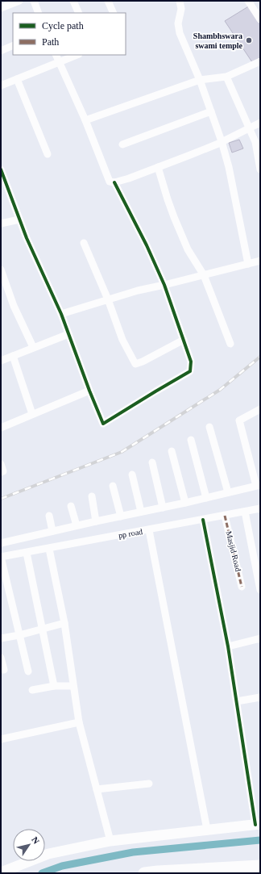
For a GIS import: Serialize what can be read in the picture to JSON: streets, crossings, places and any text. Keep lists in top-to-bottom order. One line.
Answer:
{"streets":{"street":["pp road","Masjid Road"]},"crossings":[["pp road","Masjid Road"]],"places":["Shambhswara swami temple"],"legend":["Cycle path","Path"],"north":"top right"}
